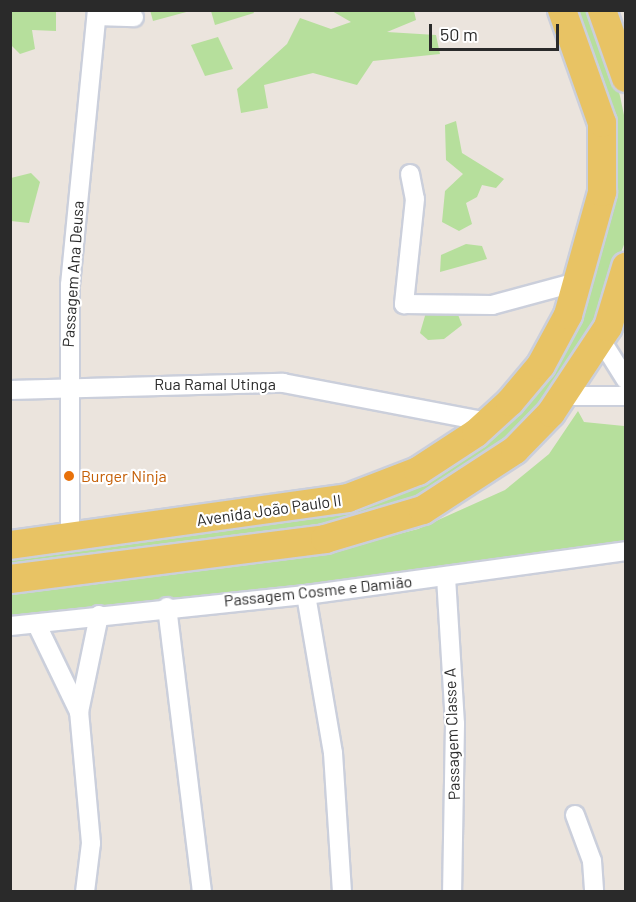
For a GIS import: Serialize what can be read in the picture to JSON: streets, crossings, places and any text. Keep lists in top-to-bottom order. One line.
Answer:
{"streets":{"main road":["Avenida João Paulo II"],"street":["Passagem Ana Deusa","Rua Ramal Utinga","Passagem Cosme e Damião","Passagem Classe A"]},"crossings":[["Passagem Ana Deusa","Rua Ramal Utinga"],["Passagem Ana Deusa","Avenida João Paulo II"],["Rua Ramal Utinga","Avenida João Paulo II"],["Passagem Cosme e Damião","Passagem Classe A"]],"places":["Burger Ninja"],"scale_bar":"50 m"}
